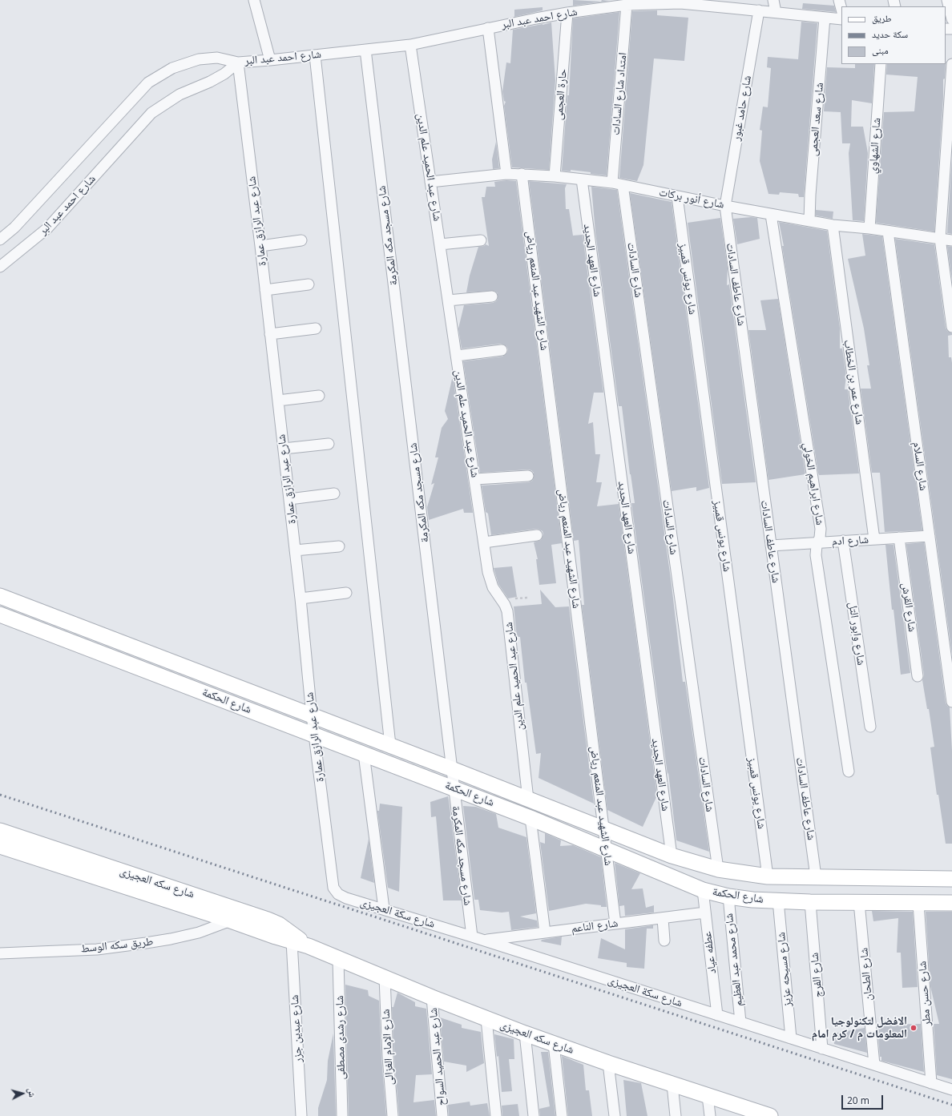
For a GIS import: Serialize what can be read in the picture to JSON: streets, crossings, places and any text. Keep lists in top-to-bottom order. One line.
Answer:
{"streets":{"street":["شارع احمد عبد البر","امتداد شارع السادات","حارة العجمى","شارع حامد غبور","شارع سعد العجمى","شارع الشهاوي","شارع عبد الحميد علم الدين","شارع أنور بركات","شارع عبد الرازق عمارة","شارع مسجد مكه المكرمة","شارع العهد الجديد","شارع السادات","شارع يونس قمبيز","شارع عاطف السادات","شارع الشهيد عبد المنعم رياض","شارع عمر بن الخطاب","شارع السلام","شارع ابراهيم الخولي","شارع ادم","شارع القرش","شارع وابور التل","شارع الحكمة","شارع سكه العجيزى","شارع سكة العجيزى","شارع الناعم","طريق سكه الوسط","عطفه عياد","شارع محمد عبد العظيم","شارع مسيحه عزيز","شارع الطحان","شارع الفرج","شارع حسن مطر","شارع عبدين جزر","شارع رشدى مصطفى","شارع الإمام الغزالى","شارع عبد الحميد السواح"]},"crossings":[["شارع احمد عبد البر","امتداد شارع السادات"],["شارع احمد عبد البر","حارة العجمى"],["شارع احمد عبد البر","شارع حامد غبور"],["شارع احمد عبد البر","شارع سعد العجمى"],["شارع احمد عبد البر","شارع عبد الحميد علم الدين"],["شارع احمد عبد البر","شارع عبد الرازق عمارة"],["شارع احمد عبد البر","شارع مسجد مكه المكرمة"],["امتداد شارع السادات","شارع أنور بركات"],["حارة العجمى","شارع أنور بركات"],["شارع حامد غبور","شارع أنور بركات"],["شارع حامد غبور","شارع عاطف السادات"],["شارع سعد العجمى","شارع أنور بركات"],["شارع الشهاوي","شارع أنور بركات"],["شارع عبد الحميد علم الدين","شارع أنور بركات"],["شارع عبد الحميد علم الدين","شارع الحكمة"],["شارع أنور بركات","شارع العهد الجديد"],["شارع أنور بركات","شارع السادات"],["شارع أنور بركات","شارع يونس قمبيز"],["شارع أنور بركات","شارع عاطف السادات"],["شارع أنور بركات","شارع الشهيد عبد المنعم رياض"],["شارع أنور بركات","شارع عمر بن الخطاب"],["شارع أنور بركات","شارع السلام"],["شارع أنور بركات","شارع ابراهيم الخولي"],["شارع عبد الرازق عمارة","شارع الحكمة"],["شارع عبد الرازق عمارة","شارع سكة العجيزى"],["شارع مسجد مكه المكرمة","شارع الحكمة"],["شارع مسجد مكه المكرمة","شارع سكة العجيزى"],["شارع العهد الجديد","شارع الحكمة"],["شارع السادات","شارع الحكمة"],["شارع يونس قمبيز","شارع الحكمة"],["شارع عاطف السادات","شارع ادم"],["شارع عاطف السادات","شارع الحكمة"],["شارع الشهيد عبد المنعم رياض","شارع الحكمة"],["شارع الشهيد عبد المنعم رياض","شارع الناعم"],["شارع عمر بن الخطاب","شارع ادم"],["شارع السلام","شارع ادم"],["شارع ابراهيم الخولي","شارع ادم"],["شارع ادم","شارع القرش"],["شارع ادم","شارع وابور التل"],["شارع الحكمة","عطفه عياد"],["شارع الحكمة","شارع محمد عبد العظيم"],["شارع الحكمة","شارع مسيحه عزيز"],["شارع الحكمة","شارع الطحان"],["شارع الحكمة","شارع الفرج"],["شارع الحكمة","شارع حسن مطر"],["شارع سكه العجيزى","طريق سكه الوسط"],["شارع سكه العجيزى","شارع عبدين جزر"],["شارع سكه العجيزى","شارع رشدى مصطفى"],["شارع سكه العجيزى","شارع الإمام الغزالى"],["شارع سكه العجيزى","شارع عبد الحميد السواح"],["شارع سكة العجيزى","شارع الناعم"],["شارع سكة العجيزى","عطفه عياد"],["شارع سكة العجيزى","شارع محمد عبد العظيم"],["شارع سكة العجيزى","شارع مسيحه عزيز"],["شارع سكة العجيزى","شارع الطحان"],["شارع سكة العجيزى","شارع الفرج"],["شارع سكة العجيزى","شارع حسن مطر"],["شارع الناعم","عطفه عياد"]],"places":["الافضل لتكنولوجيا المعلومات م / كرم امام"],"legend":["طريق","سكة حديد","مبنى"],"scale_bar":"20 m","north":"right"}
